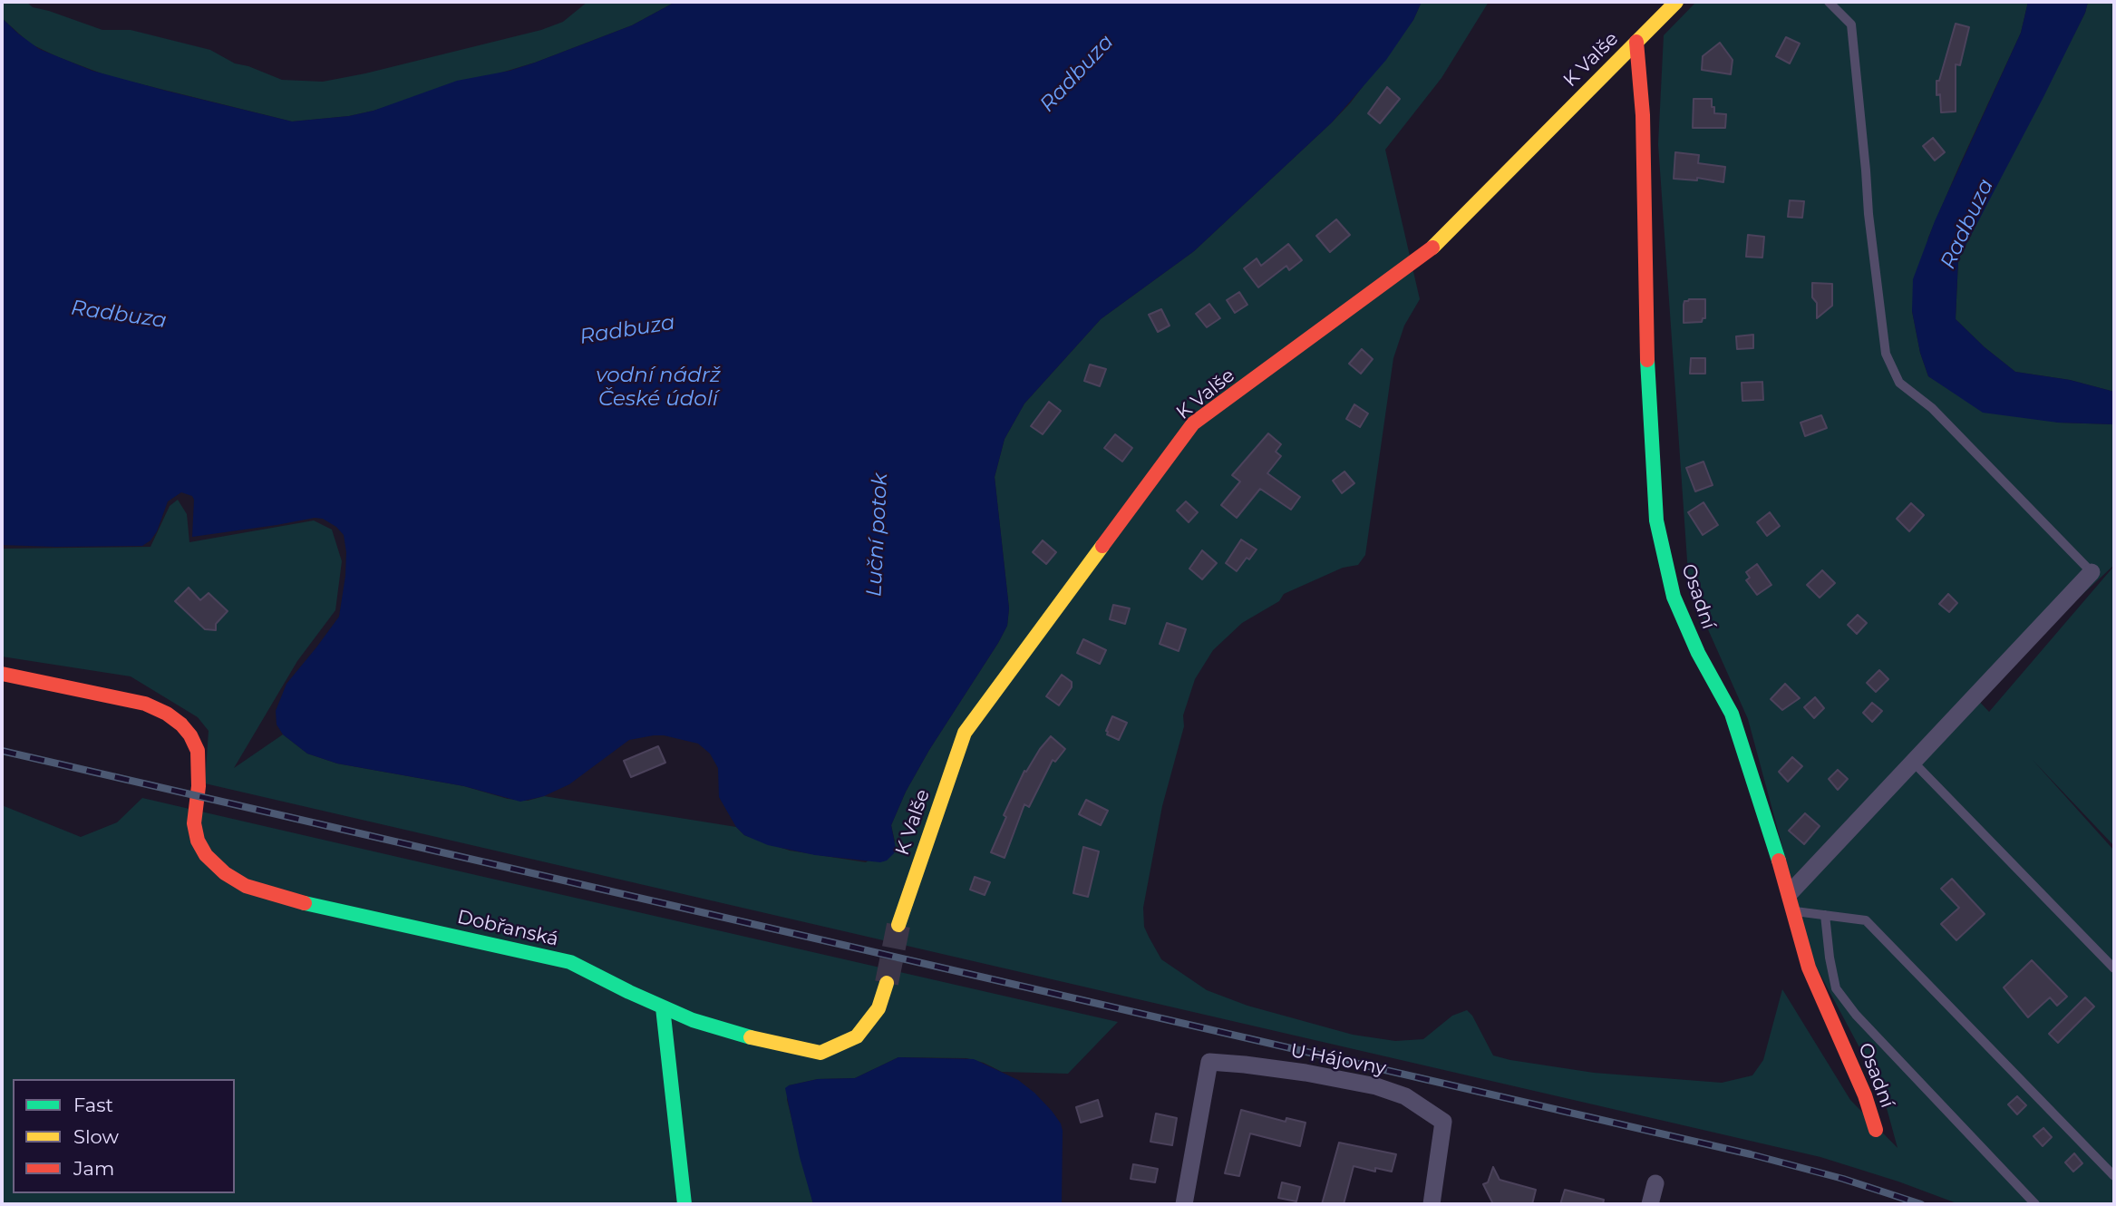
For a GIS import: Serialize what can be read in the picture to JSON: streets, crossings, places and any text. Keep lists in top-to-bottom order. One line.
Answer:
{"streets":{"street":["K Valše","Osadní","Dobřanská","U Hájovny"]},"crossings":[["K Valše","Osadní"]],"water":["Radbuza","vodní nádrž České údolí","Luční potok"],"legend":["Fast","Slow","Jam"]}
